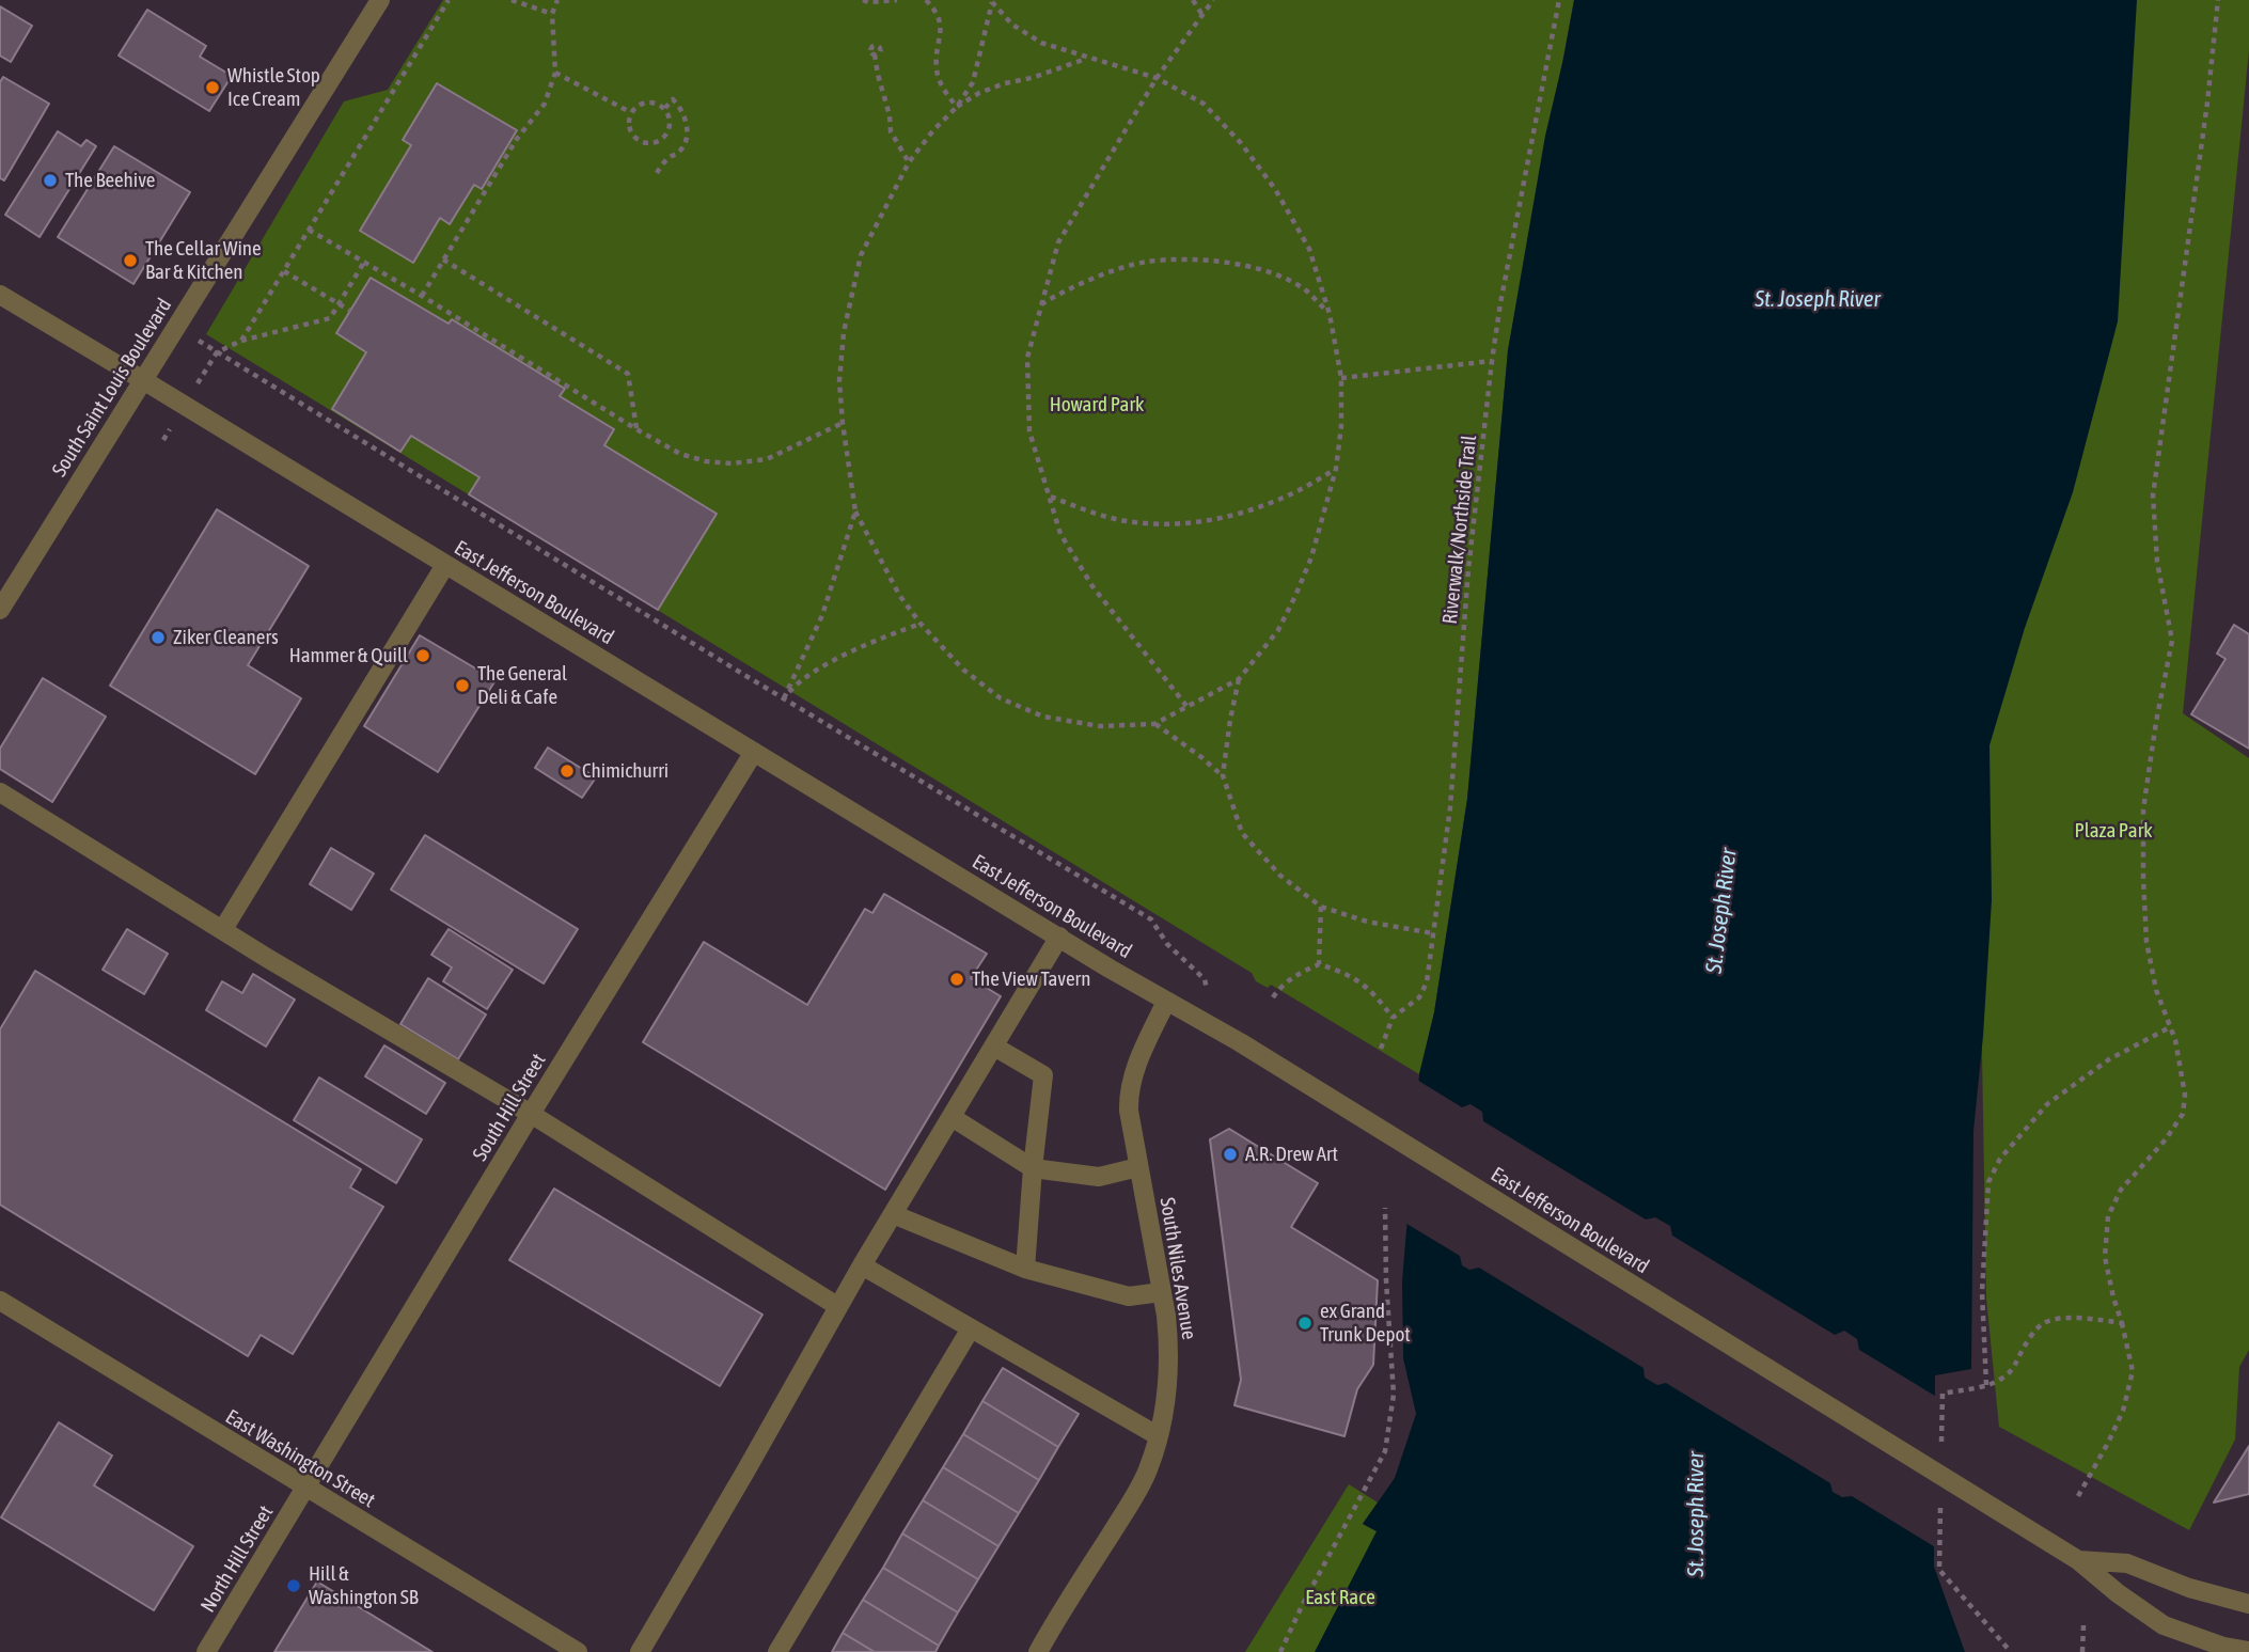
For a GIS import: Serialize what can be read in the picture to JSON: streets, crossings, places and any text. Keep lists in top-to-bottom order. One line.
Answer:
{"streets":{"street":["South Saint Louis Boulevard","East Jefferson Boulevard","South Hill Street","South Niles Avenue","East Washington Street","North Hill Street"],"path":["Riverwalk/Northside Trail"]},"crossings":[["South Saint Louis Boulevard","East Jefferson Boulevard"],["East Jefferson Boulevard","South Hill Street"],["East Jefferson Boulevard","South Niles Avenue"],["South Hill Street","East Washington Street"],["South Hill Street","North Hill Street"],["East Washington Street","North Hill Street"]],"water":["St. Joseph River"],"parks":["Howard Park","Plaza Park","East Race"],"places":["Whistle Stop Ice Cream","The Beehive","The Cellar Wine Bar & Kitchen","Ziker Cleaners","Hammer & Quill","The General Deli & Cafe","Chimichurri","The View Tavern","A.R. Drew Art","ex Grand Trunk Depot","Hill & Washington SB"]}
